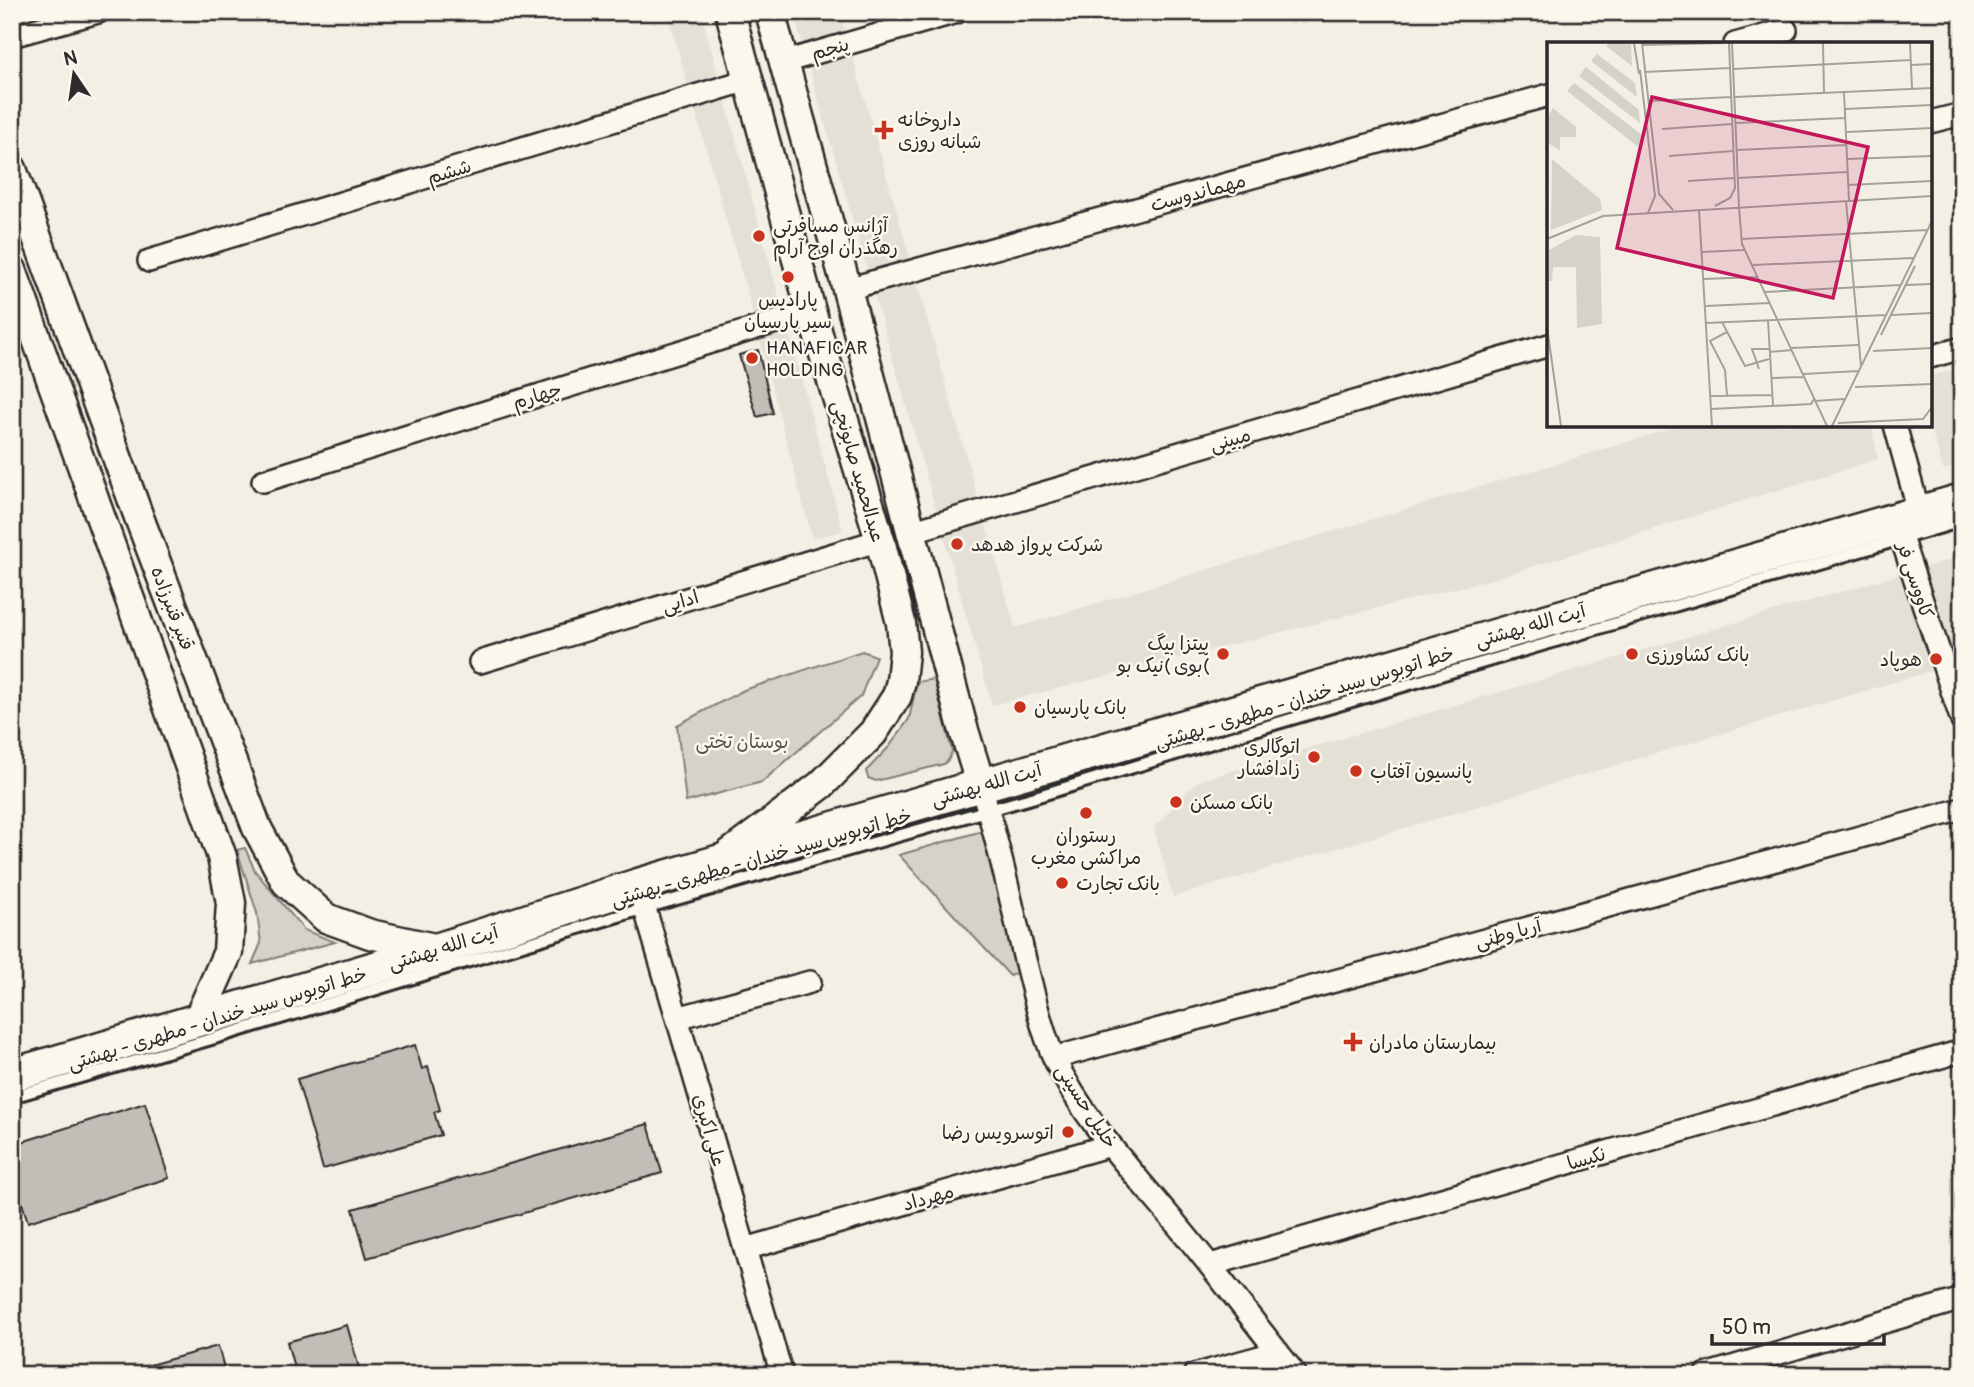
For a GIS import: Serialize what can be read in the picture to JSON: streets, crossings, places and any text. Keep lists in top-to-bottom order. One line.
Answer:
{"streets":{"main road":["عبدالحمید صابونچی","قنبر قنبرزاده","آیت الله بهشتی"],"street":["پنجم","ششم","مهماندوست","چهارم","مبینی","کاووسی فر","ادایی","آریا وطنی","خلیل حسینی","علی‌ اکبری","نکیسا","مهرداد"],"lane":["خط اتوبوس سید خندان - مطهری - بهشتی"]},"crossings":[["پنجم","عبدالحمید صابونچی"],["ششم","عبدالحمید صابونچی"],["مهماندوست","عبدالحمید صابونچی"],["چهارم","عبدالحمید صابونچی"],["مبینی","عبدالحمید صابونچی"],["عبدالحمید صابونچی","ادایی"],["عبدالحمید صابونچی","آیت الله بهشتی"],["عبدالحمید صابونچی","خط اتوبوس سید خندان - مطهری - بهشتی"],["عبدالحمید صابونچی","خلیل حسینی"],["کاووسی فر","آیت الله بهشتی"],["قنبر قنبرزاده","آیت الله بهشتی"],["آیت الله بهشتی","خط اتوبوس سید خندان - مطهری - بهشتی"],["آیت الله بهشتی","خلیل حسینی"],["آیت الله بهشتی","علی‌ اکبری"],["خط اتوبوس سید خندان - مطهری - بهشتی","خلیل حسینی"],["خط اتوبوس سید خندان - مطهری - بهشتی","علی‌ اکبری"],["آریا وطنی","خلیل حسینی"],["خلیل حسینی","نکیسا"],["خلیل حسینی","مهرداد"],["علی‌ اکبری","مهرداد"]],"parks":["بوستان تختی"],"places":{"health":["داروخانه شبانه روزی","بیمارستان مادران"],"other":["آژانس مسافرتی رهگذران اوج آرام","پارادیس سیر پارسیان","HANAFICAR HOLDING","شرکت پرواز هدهد","پیتزا بیگ بوی )نیک بو(","بانک کشاورزی","هوپاد","بانک پارسیان","اتوگالری زادافشار","پانسیون آفتاب","بانک مسکن","رستوران مراکشی مغرب","بانک تجارت","اتوسرویس رضا"]},"scale_bar":"50 m","north":"top"}
